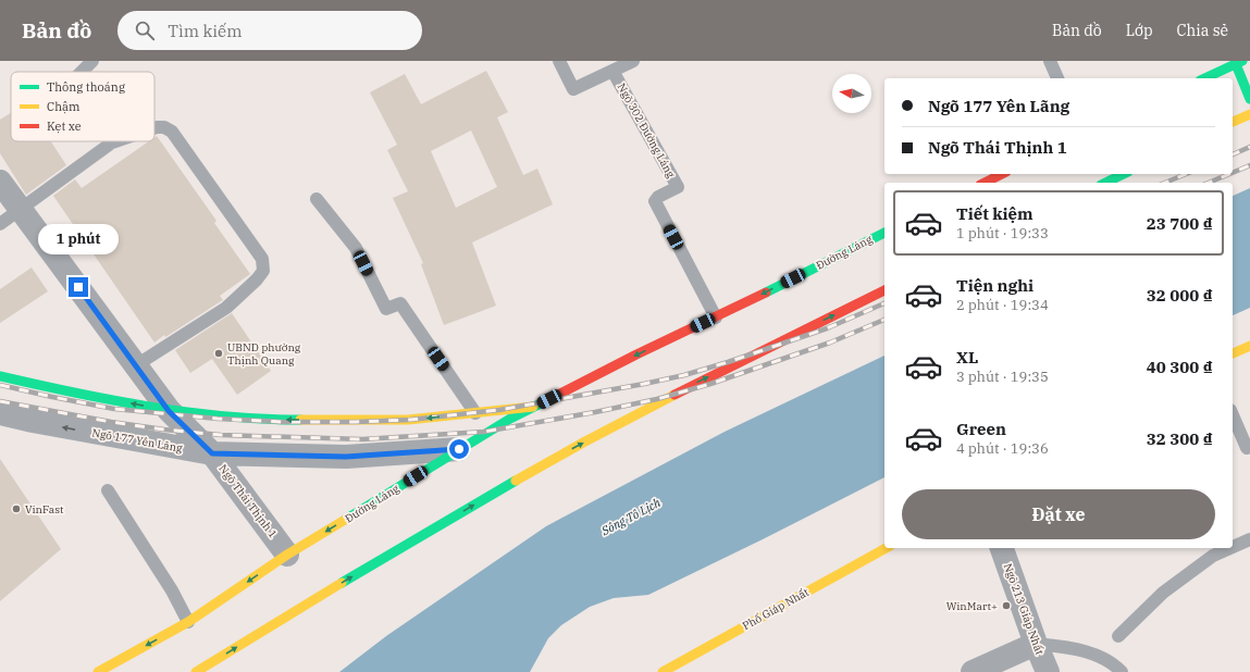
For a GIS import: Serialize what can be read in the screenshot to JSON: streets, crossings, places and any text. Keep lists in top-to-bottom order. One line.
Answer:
{"streets":{"main road":["Đường Láng","Phố Giáp Nhất"],"street":["Ngõ 177 Yên Lãng","Ngõ Thái Thịnh 1","Ngõ 213 Giáp Nhất"],"lane":["Ngõ 302 Đường Láng"]},"crossings":[["Ngõ 302 Đường Láng","Đường Láng"],["Đường Láng","Ngõ 177 Yên Lãng"],["Đường Láng","Ngõ Thái Thịnh 1"],["Ngõ 177 Yên Lãng","Ngõ Thái Thịnh 1"]],"one_way":["Ngõ 177 Yên Lãng"],"water":["Sông Tô Lịch"],"places":["UBND phường Thịnh Quang","VinFast","WinMart+"],"legend":["Thông thoáng","Chậm","Kẹt xe"],"north":"left","page":{"header":"Bản đồ","search":"Tìm kiếm","nav":["Bản đồ","Lớp","Chia sẻ"],"banner":["Ngõ 177 Yên Lãng","Ngõ Thái Thịnh 1"],"list":[{"name":"Tiết kiệm","note":"1 phút · 19:33","value":"23 700 ₫"},{"name":"Tiện nghi","note":"2 phút · 19:34","value":"32 000 ₫"},{"name":"XL","note":"3 phút · 19:35","value":"40 300 ₫"},{"name":"Green","note":"4 phút · 19:36","value":"32 300 ₫"}],"bubble":"1 phút","buttons":"Đặt xe"}}
